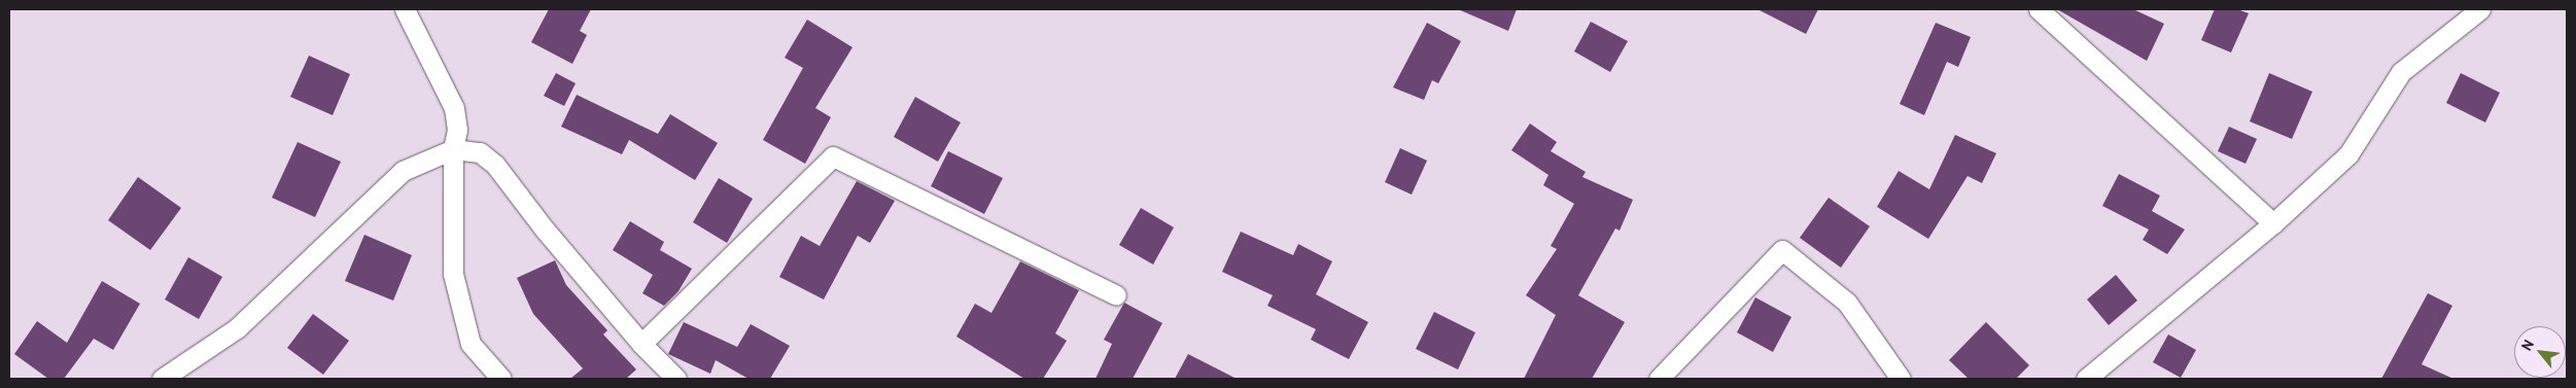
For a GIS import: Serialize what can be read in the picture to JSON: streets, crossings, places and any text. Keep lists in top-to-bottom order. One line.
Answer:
{"north":"top left"}
